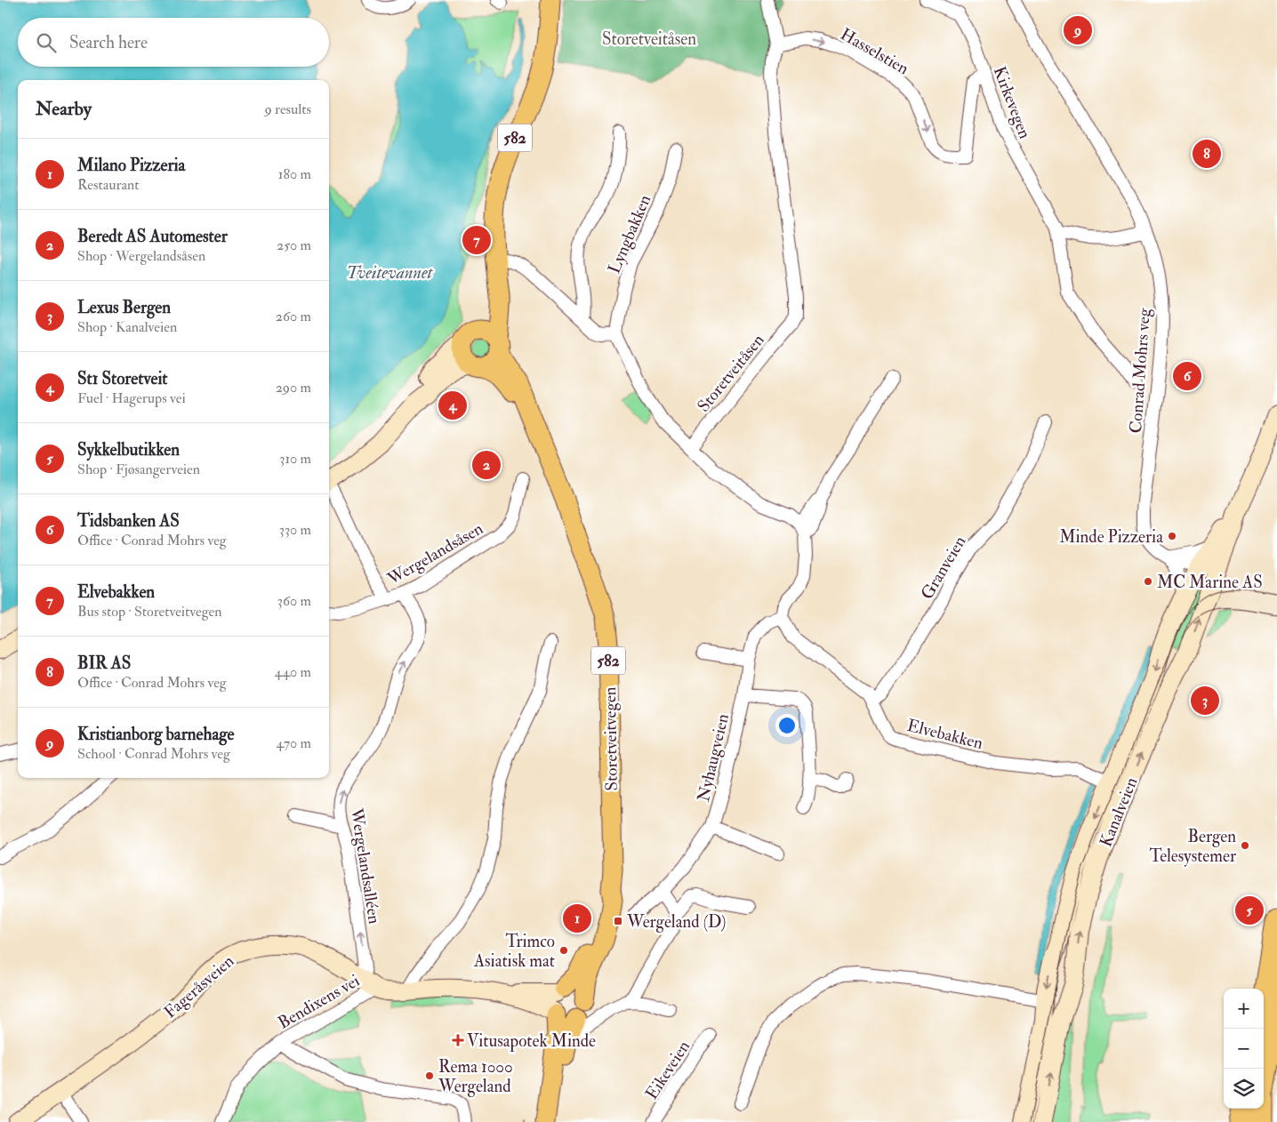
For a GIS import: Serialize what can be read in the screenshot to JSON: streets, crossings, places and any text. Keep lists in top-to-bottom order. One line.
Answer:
{"streets":{"main road":["582","Storetveitvegen","Kanalveien","Fageråsveien"],"street":["Hasselstien","Kirkevegen","Lyngbakken","Conrad Mohrs veg","Storetveitåsen","Wergelandsåsen","Granveien","Elvebakken","Nyhaugveien","Wergelandsalléen","Bendixens vei","Eikeveien"]},"crossings":[["Hasselstien","Kirkevegen"],["Hasselstien","Storetveitåsen"],["582","Storetveitvegen"],["582","Fageråsveien"],["Conrad Mohrs veg","Kanalveien"],["Wergelandsåsen","Wergelandsalléen"],["Granveien","Elvebakken"],["Elvebakken","Nyhaugveien"],["Elvebakken","Kanalveien"],["Storetveitvegen","Fageråsveien"],["Wergelandsalléen","Fageråsveien"],["Wergelandsalléen","Bendixens vei"],["Fageråsveien","Bendixens vei"]],"one_way":["Wergelandsalléen"],"water":["Tveitevannet"],"parks":["Storetveitåsen"],"places":{"other":["Minde Pizzeria","MC Marine AS","Bergen Telesystemer","Trimco Asiatisk mat","Rema 1000 Wergeland"],"transit":["Wergeland (D)"],"health":["Vitusapotek Minde"]},"page":{"pins":["9","8","7","6","4","2","3","5","1"],"search":"Search here","heading":["Nearby","9 results"],"list":[{"mark":"1","name":"Milano Pizzeria","note":"Restaurant","value":"180 m"},{"mark":"2","name":"Beredt AS Automester","note":"Shop · Wergelandsåsen","value":"250 m"},{"mark":"3","name":"Lexus Bergen","note":"Shop · Kanalveien","value":"260 m"},{"mark":"4","name":"St1 Storetveit","note":"Fuel · Hagerups vei","value":"290 m"},{"mark":"5","name":"Sykkelbutikken","note":"Shop · Fjøsangerveien","value":"310 m"},{"mark":"6","name":"Tidsbanken AS","note":"Office · Conrad Mohrs veg","value":"330 m"},{"mark":"7","name":"Elvebakken","note":"Bus stop · Storetveitvegen","value":"360 m"},{"mark":"8","name":"BIR AS","note":"Office · Conrad Mohrs veg","value":"440 m"},{"mark":"9","name":"Kristianborg barnehage","note":"School · Conrad Mohrs veg","value":"470 m"}],"map_buttons":["+","−"]}}
